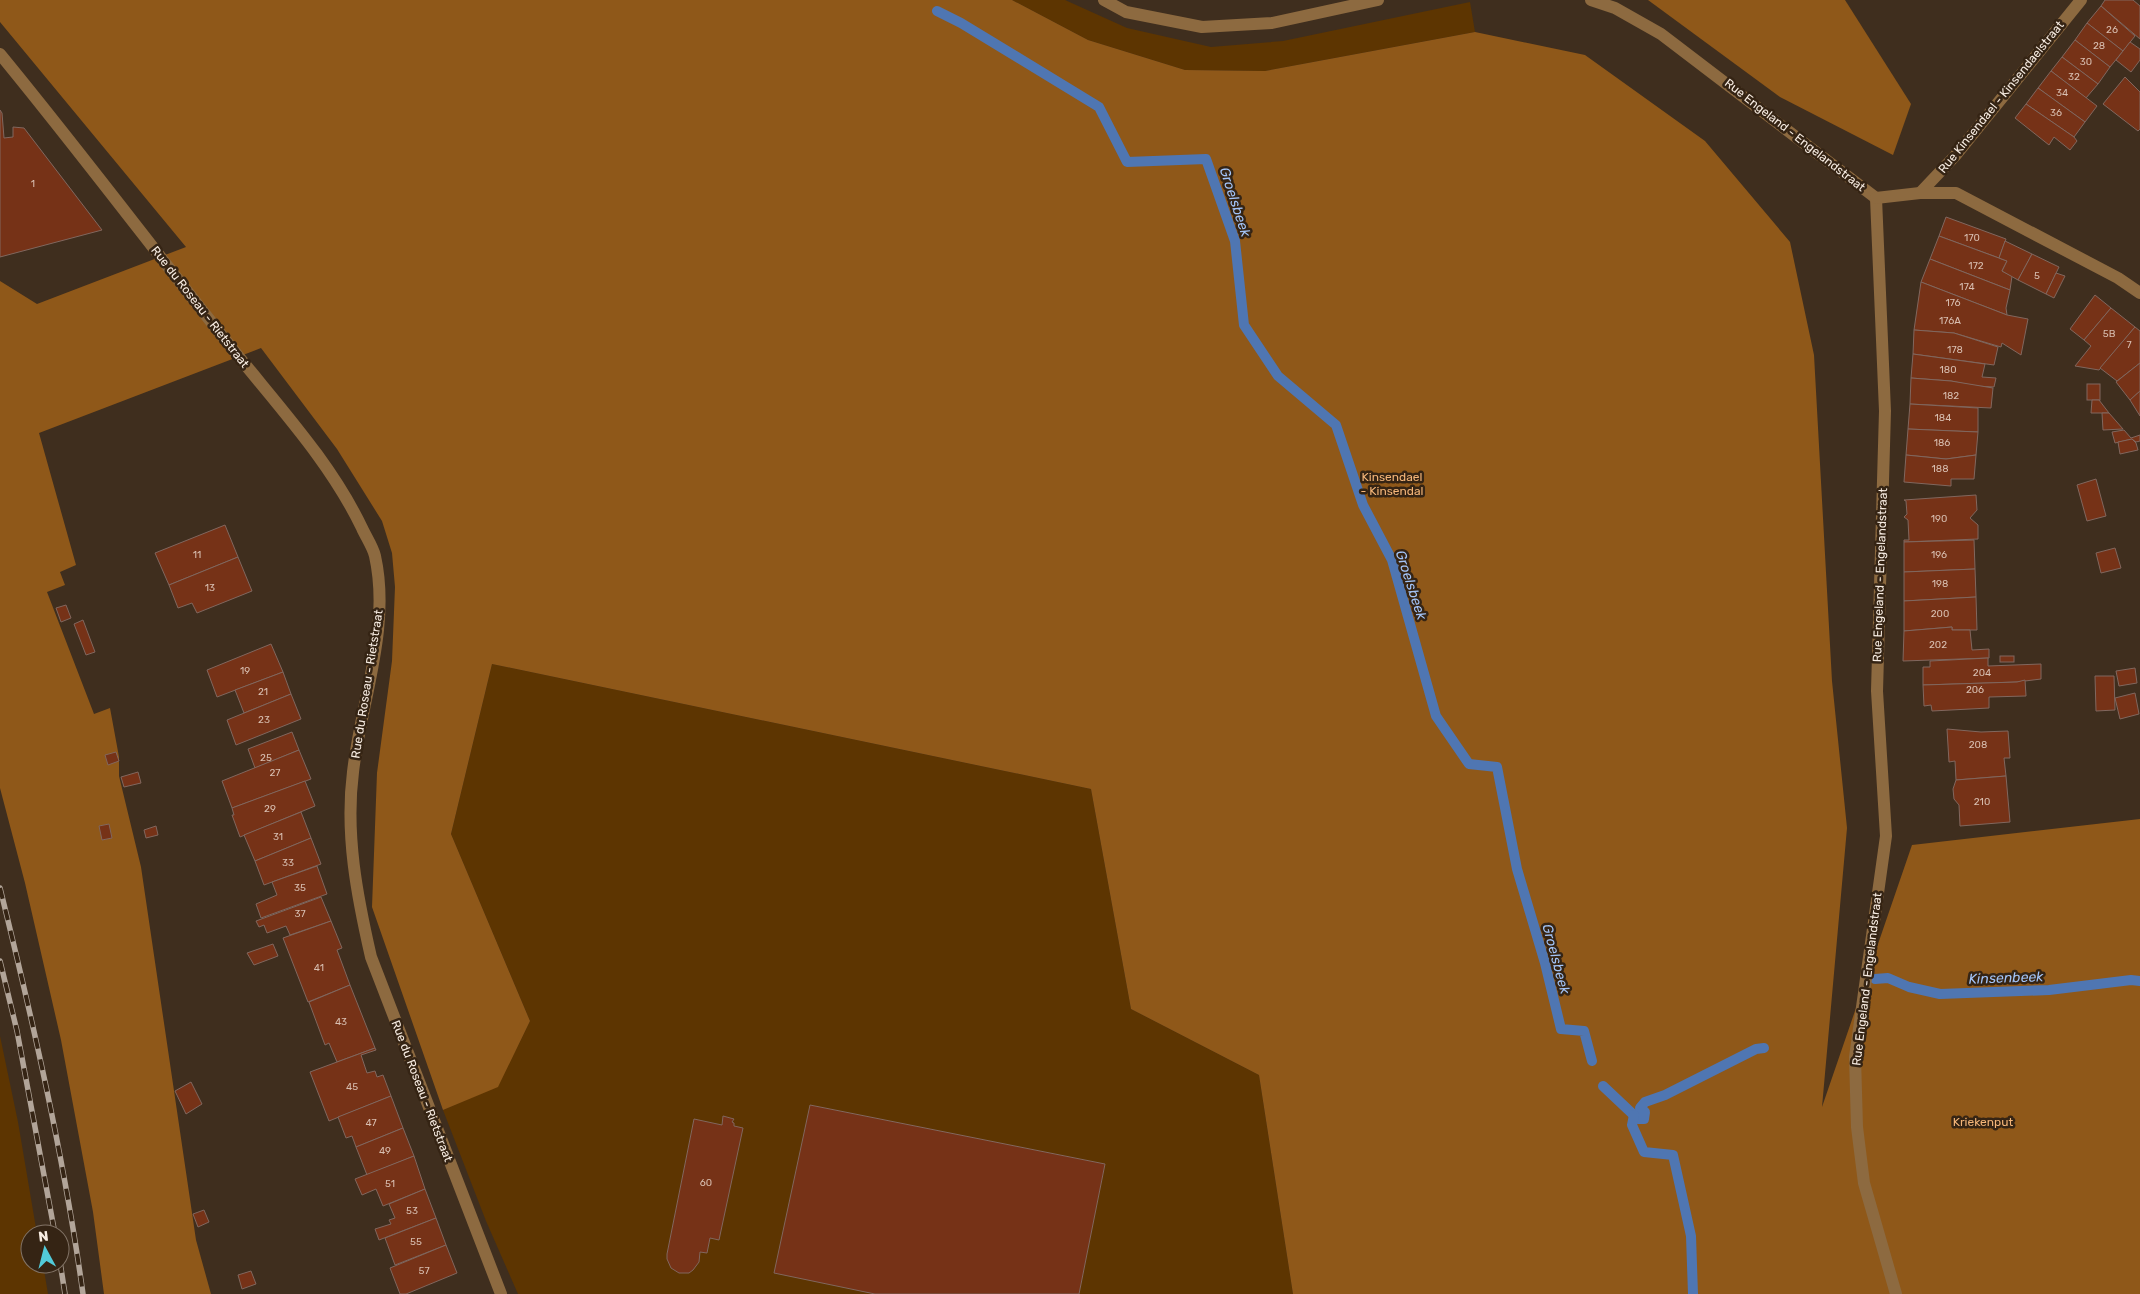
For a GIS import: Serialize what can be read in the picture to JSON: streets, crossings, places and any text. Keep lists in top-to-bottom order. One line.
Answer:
{"streets":{"street":["Rue Kinsendael - Kinsendaelstraat","Rue Engeland - Engelandstraat","Rue du Roseau - Rietstraat"]},"water":["Groelsbeek","Kinsenbeek"],"parks":["Kinsendael - Kinsendal","Kriekenput"],"house_numbers":["26","28","30","32","34","36","1","170","172","5","174","176","176A","5B","7","178","180","182","184","186","188","190","11","196","198","13","200","202","19","204","206","21","23","208","25","27","210","29","31","33","35","37","41","43","45","47","49","60","51","53","55","57"],"north":"top"}
